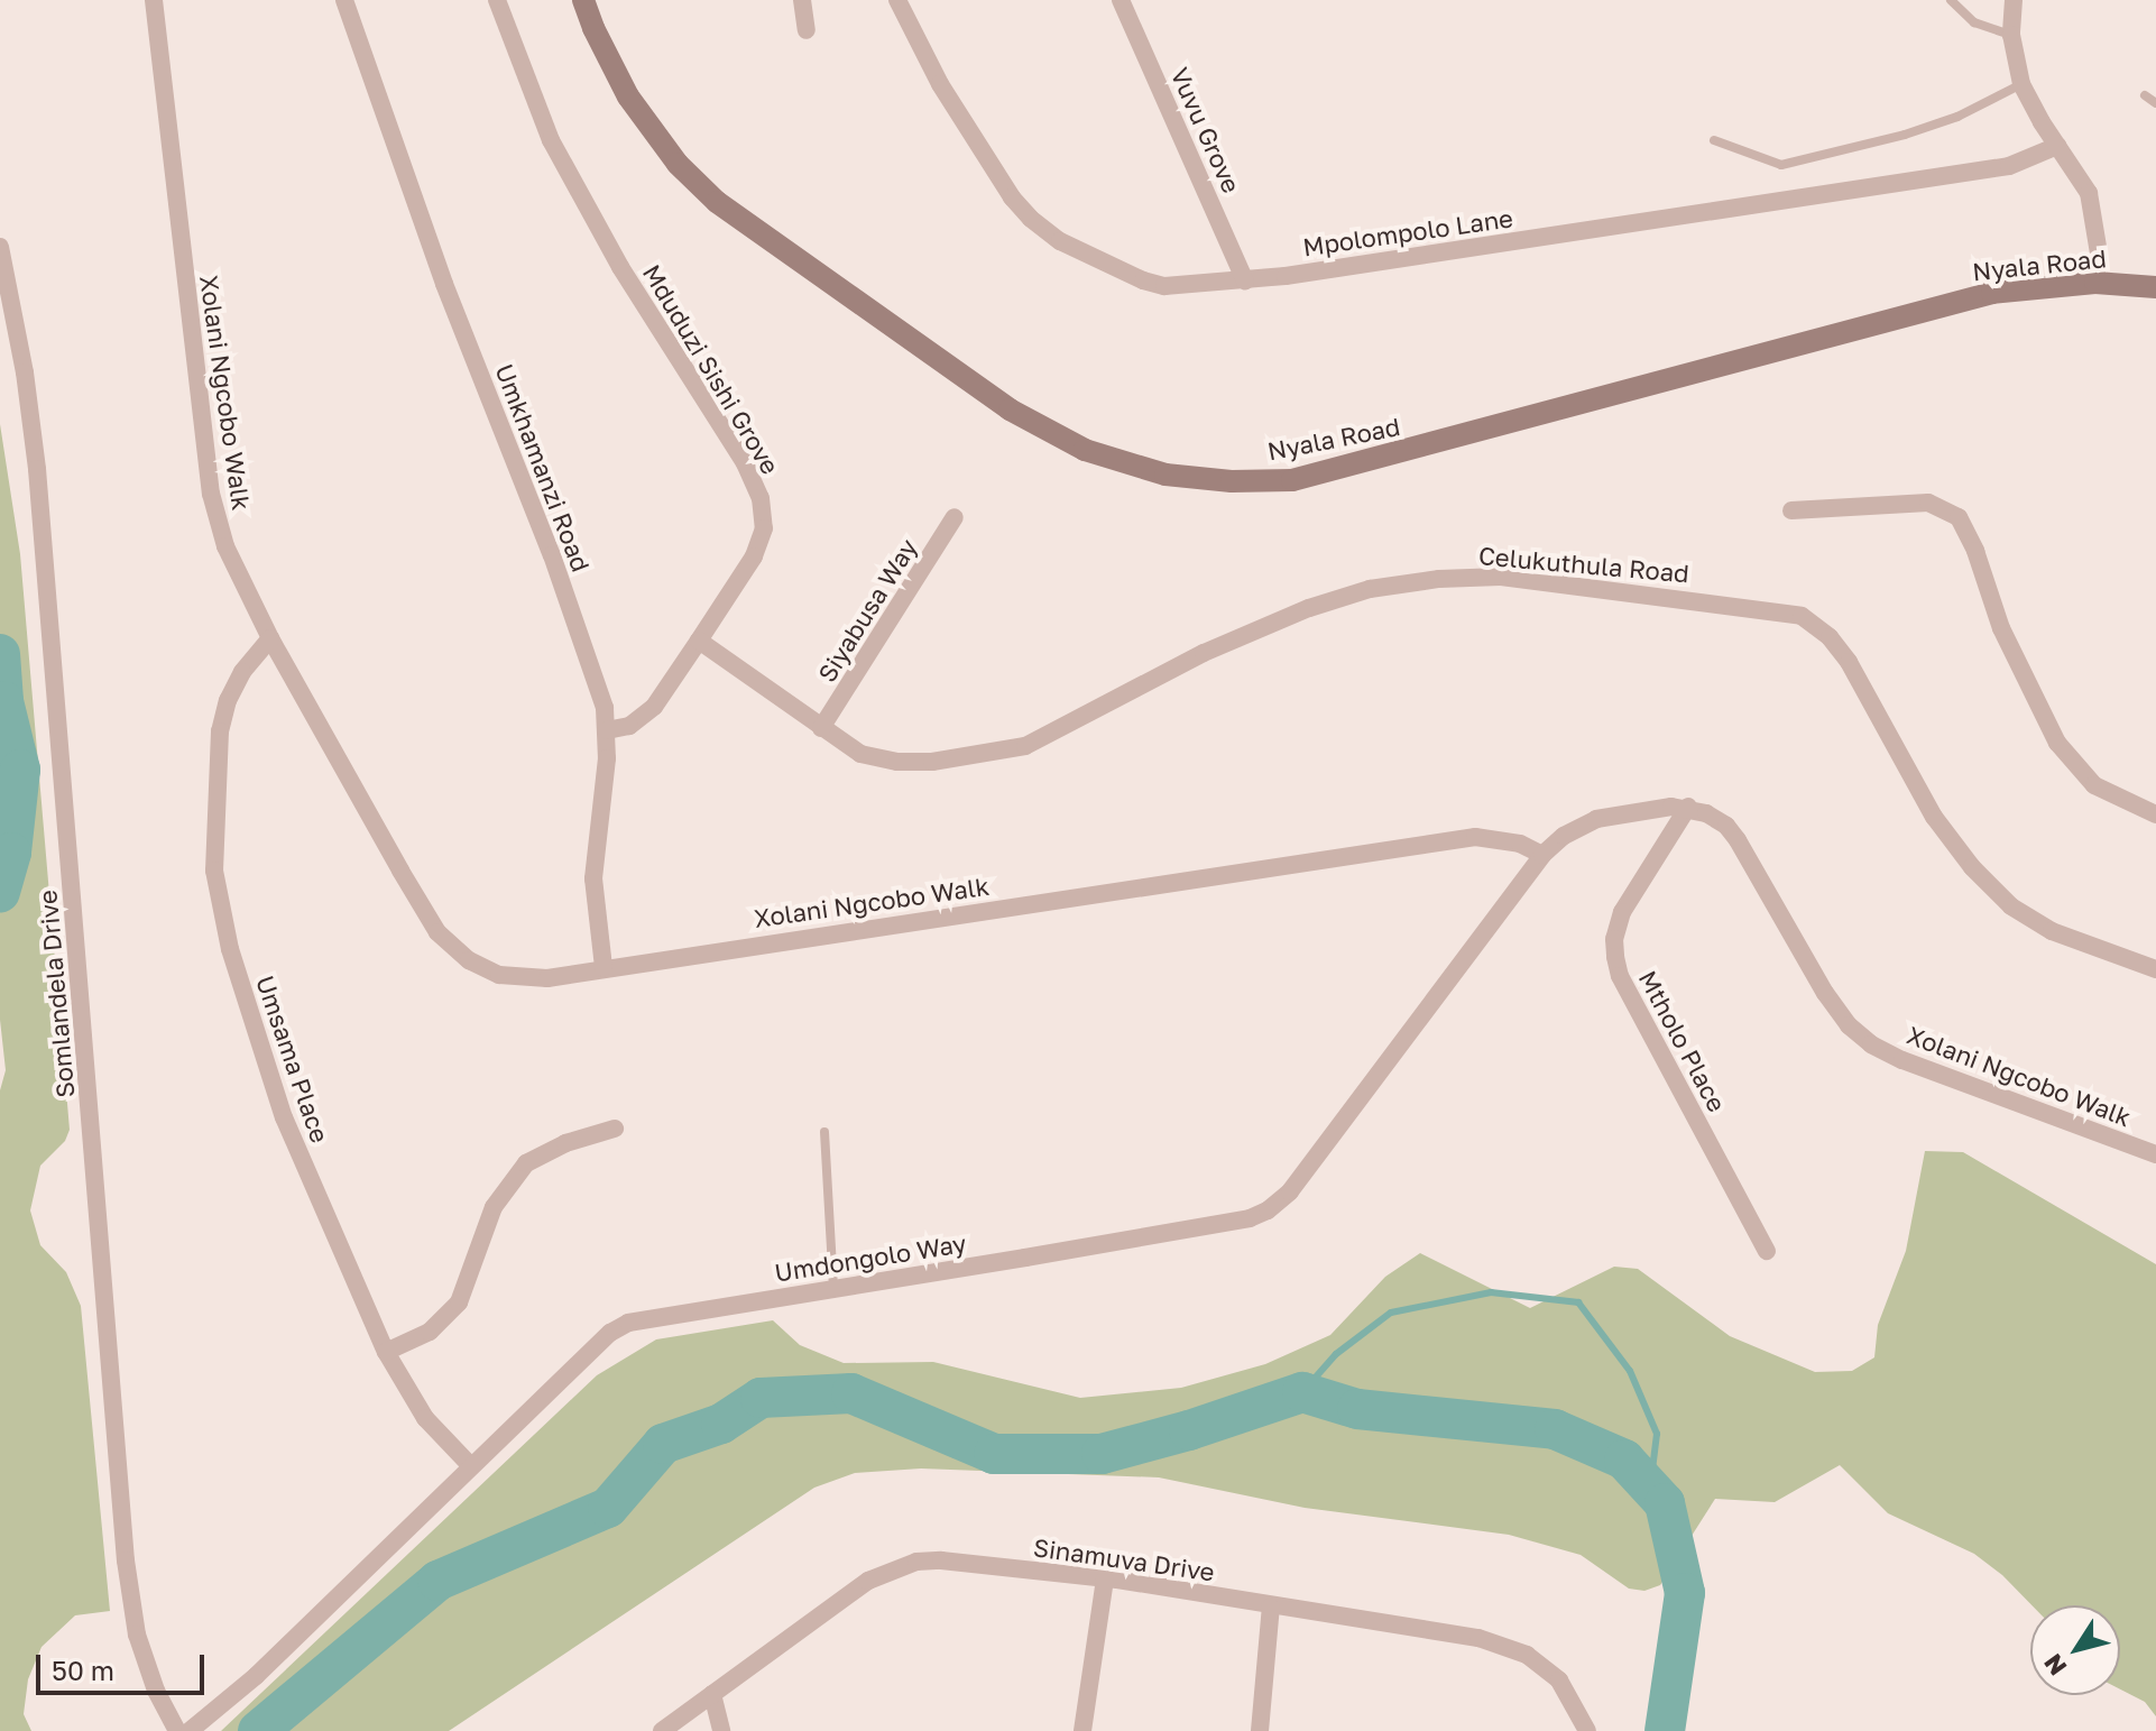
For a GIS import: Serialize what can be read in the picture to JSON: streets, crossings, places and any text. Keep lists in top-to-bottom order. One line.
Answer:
{"streets":{"street":["Vuvu Grove","Mpolompolo Lane","Nyala Road","Mduduzi Sishi Grove","Xolani Ngcobo Walk","Umkhamanzi Road","Celukuthula Road","Siyabusa Way","Somlandela Drive","Mtholo Place","Umsama Place","Umdongolo Way","Sinamuva Drive"]},"crossings":[["Vuvu Grove","Mpolompolo Lane"],["Mduduzi Sishi Grove","Umkhamanzi Road"],["Mduduzi Sishi Grove","Celukuthula Road"],["Xolani Ngcobo Walk","Umkhamanzi Road"],["Xolani Ngcobo Walk","Mtholo Place"],["Xolani Ngcobo Walk","Umsama Place"],["Xolani Ngcobo Walk","Umdongolo Way"],["Celukuthula Road","Siyabusa Way"],["Umsama Place","Umdongolo Way"]],"scale_bar":"50 m","north":"bottom left"}
